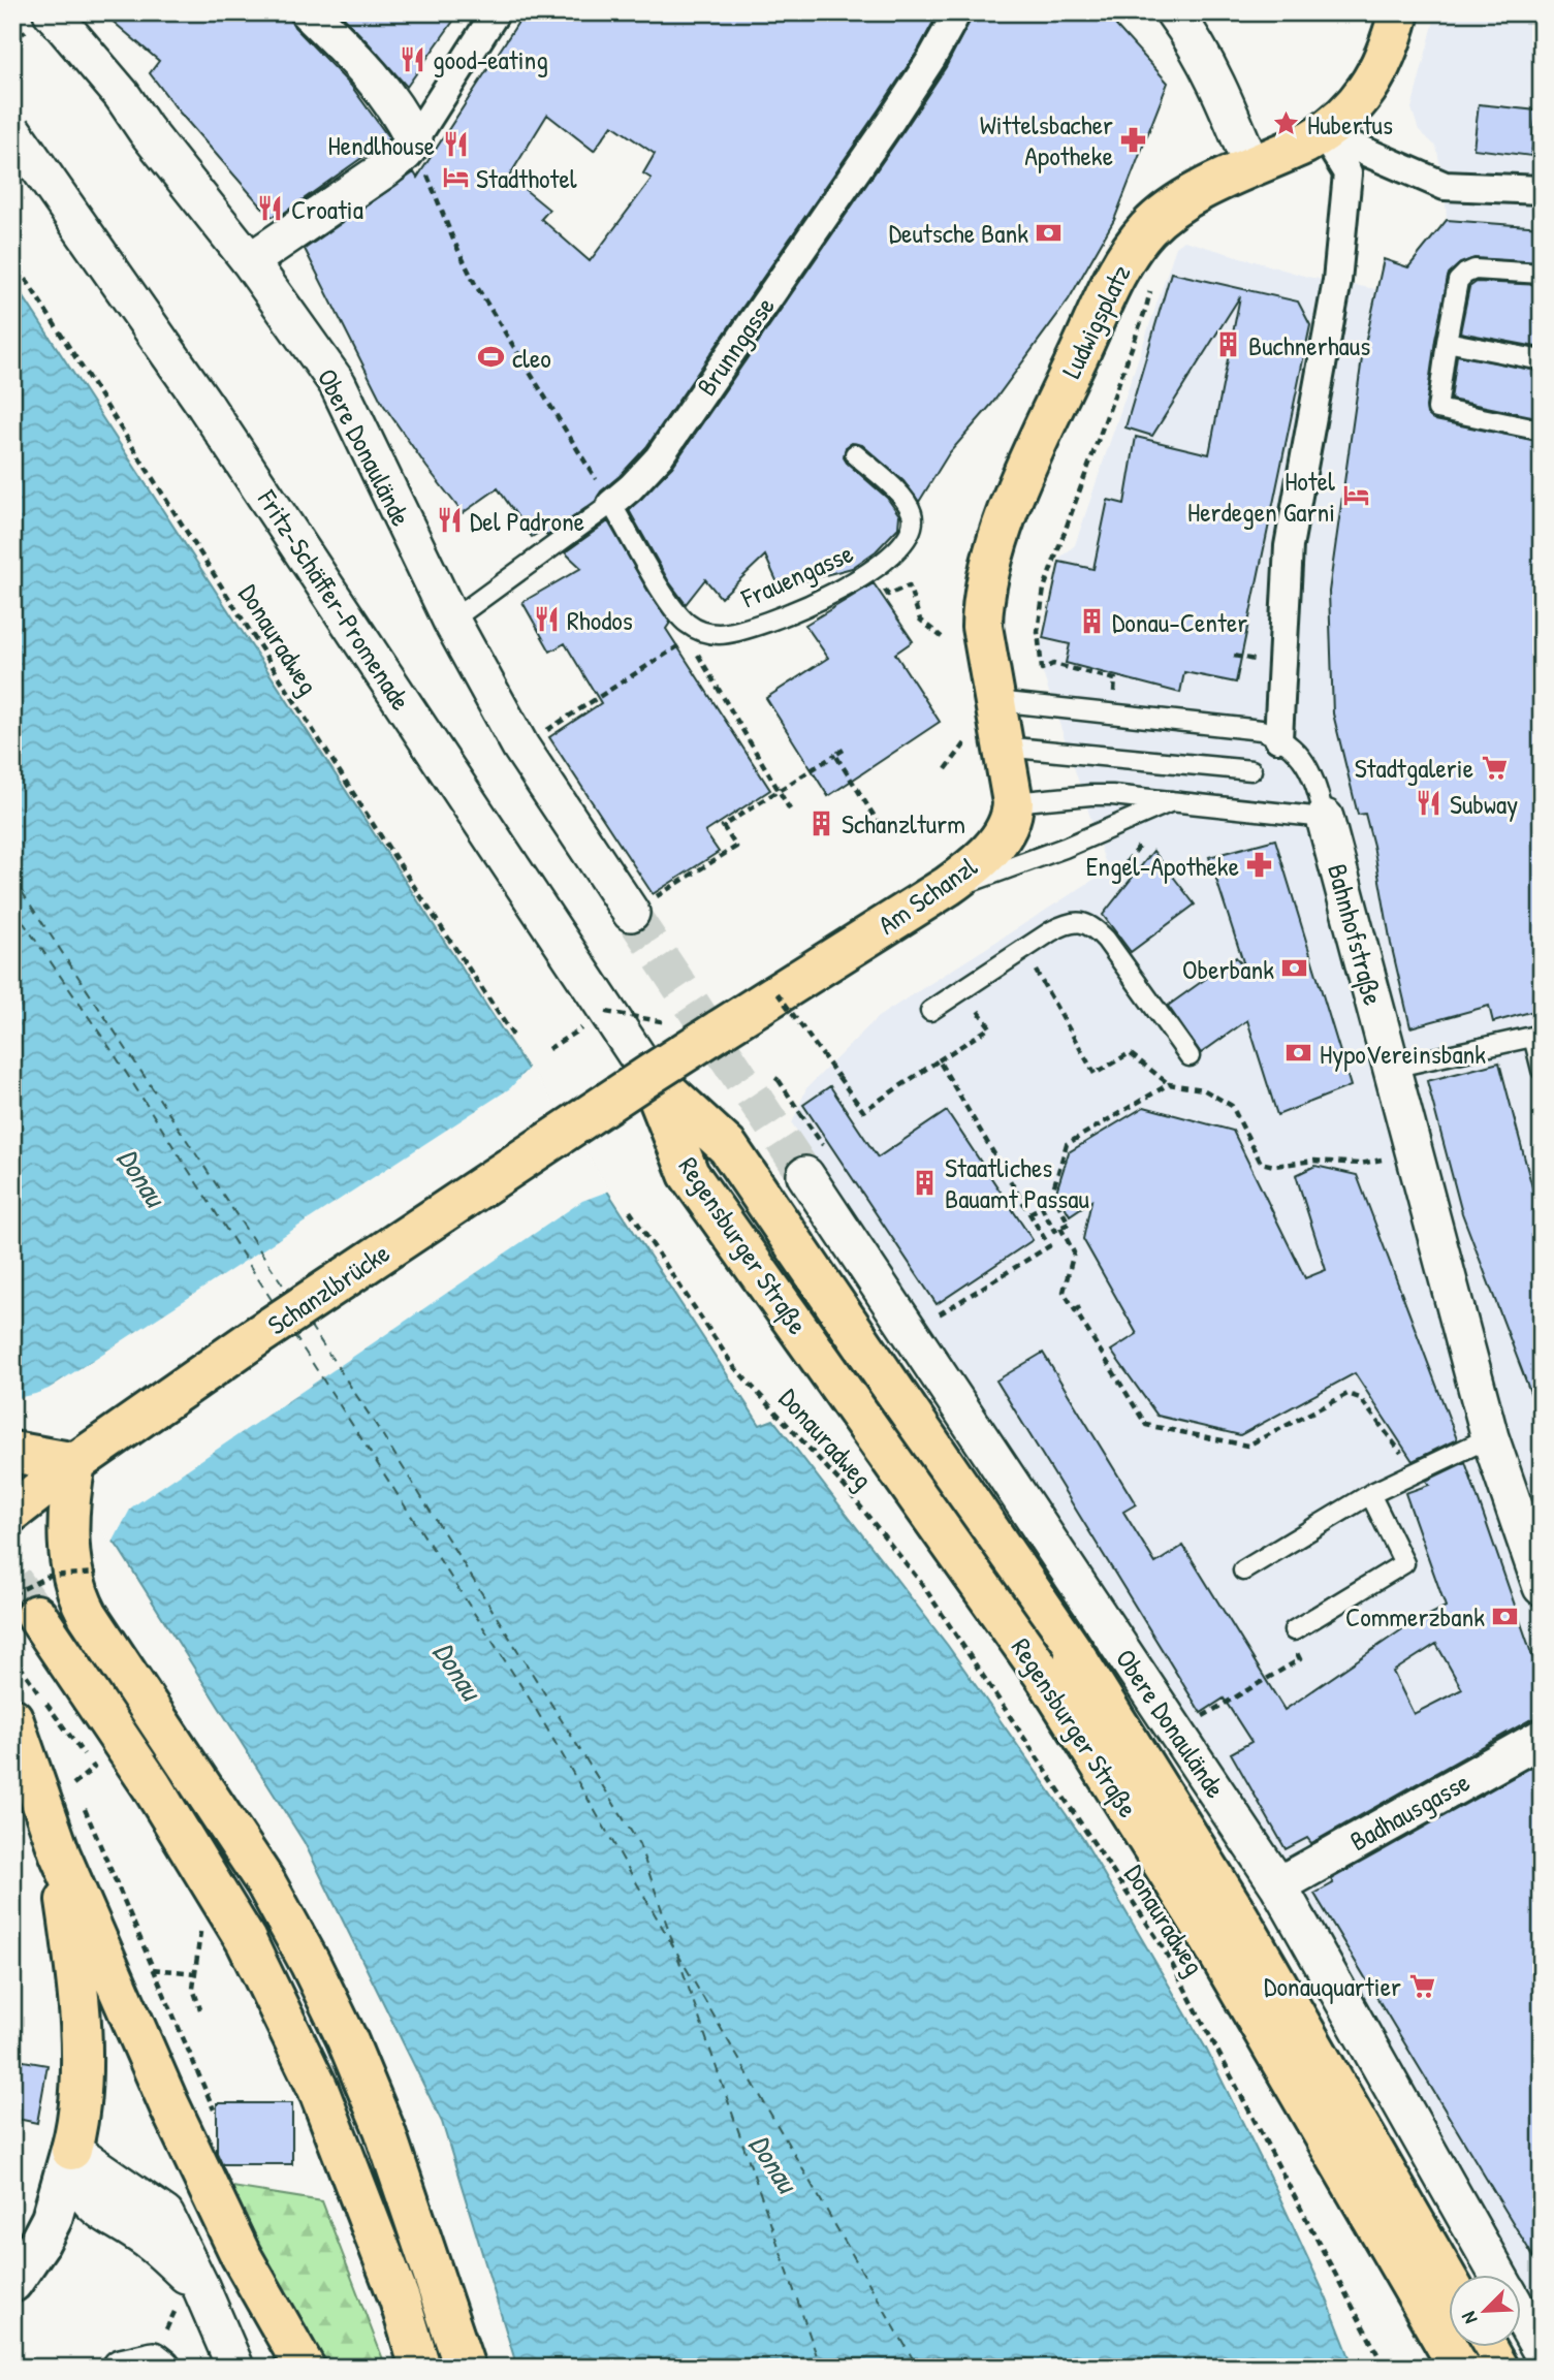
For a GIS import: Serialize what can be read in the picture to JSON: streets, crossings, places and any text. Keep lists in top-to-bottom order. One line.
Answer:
{"streets":{"main road":["Ludwigsplatz","Am Schanzl","Regensburger Straße","Schanzlbrücke"],"street":["Brunngasse","Obere Donaulände","Fritz-Schäffer-Promenade","Bahnhofstraße","Badhausgasse"],"lane":["Frauengasse"],"path":["Donauradweg"]},"crossings":[["Brunngasse","Obere Donaulände"],["Obere Donaulände","Badhausgasse"],["Fritz-Schäffer-Promenade","Am Schanzl"],["Fritz-Schäffer-Promenade","Regensburger Straße"],["Fritz-Schäffer-Promenade","Schanzlbrücke"],["Am Schanzl","Regensburger Straße"],["Am Schanzl","Schanzlbrücke"],["Regensburger Straße","Schanzlbrücke"]],"water":["Donau"],"places":{"restaurant":["good-eating","Hendlhouse","Croatia","Del Padrone","Rhodos","Subway"],"place":["Hubertus"],"pharmacy":["Wittelsbacher Apotheke","Engel-Apotheke"],"hotel":["Stadthotel","Hotel Herdegen Garni"],"bank":["Deutsche Bank","Oberbank","HypoVereinsbank","Commerzbank"],"building":["Buchnerhaus","Donau-Center","Schanzlturm","Staatliches Bauamt Passau"],"sports":["cleo"],"supermarket":["Stadtgalerie","Donauquartier"]},"north":"bottom left"}
